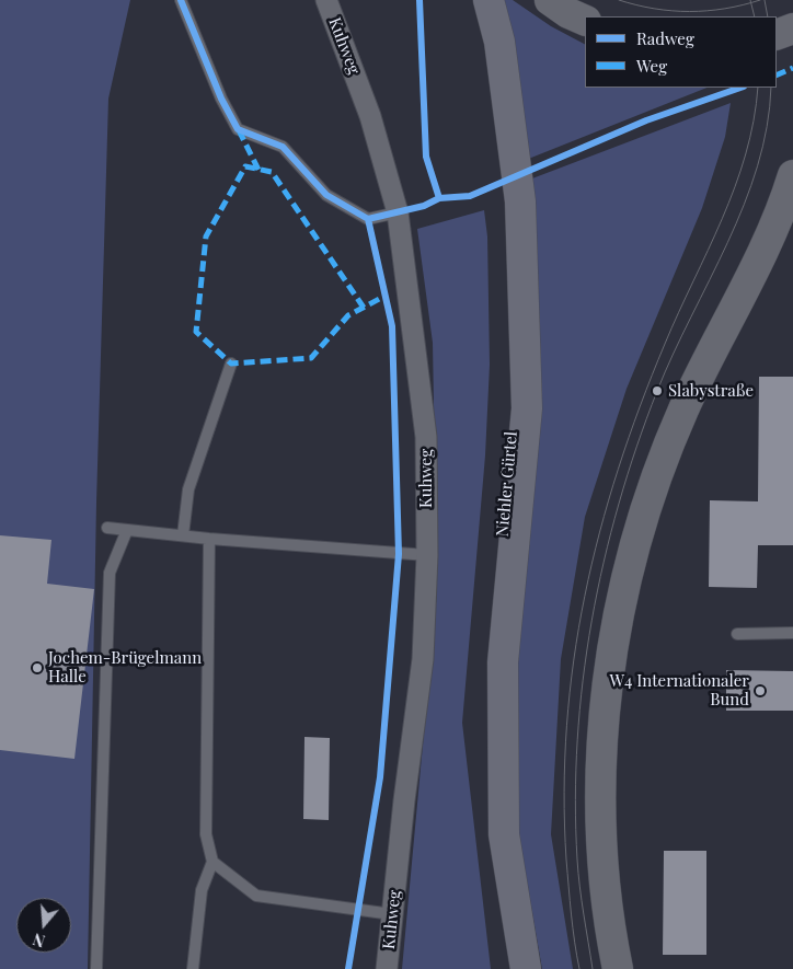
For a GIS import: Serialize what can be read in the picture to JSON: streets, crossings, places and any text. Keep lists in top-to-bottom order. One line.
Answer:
{"streets":{"main road":["Niehler Gürtel"],"street":["Kuhweg"]},"places":["Slabystraße","Jochem-Brügelmann Halle","W4 Internationaler Bund"],"legend":["Radweg","Weg"],"north":"bottom"}
